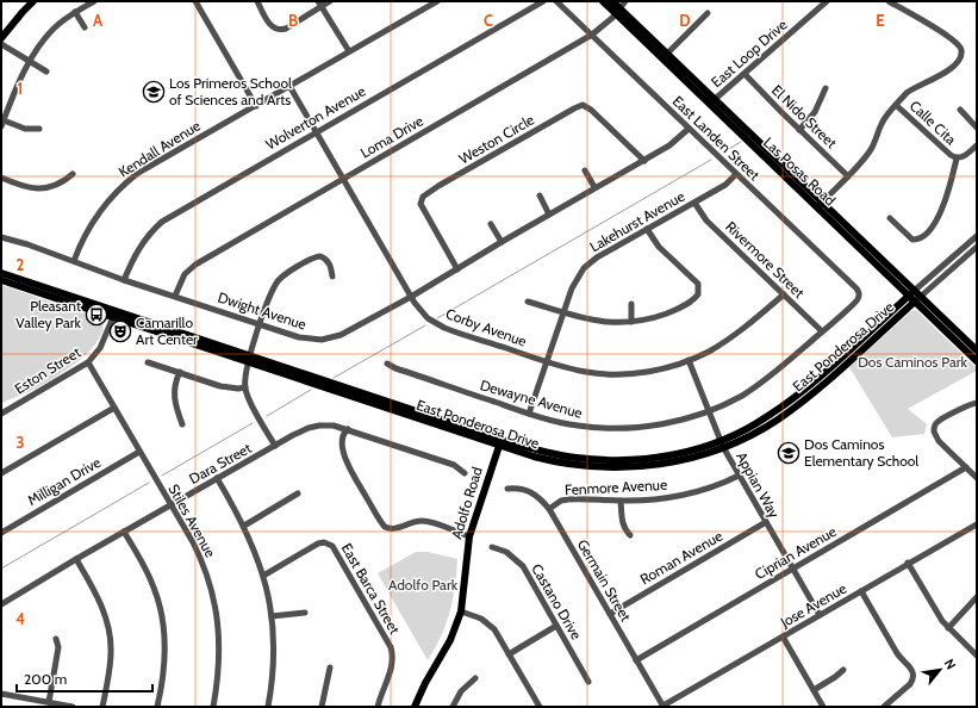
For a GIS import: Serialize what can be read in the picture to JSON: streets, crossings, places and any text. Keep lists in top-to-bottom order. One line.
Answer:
{"streets":{"main road":["Las Posas Road","East Ponderosa Drive","Adolfo Road"],"street":["East Loop Drive","El Nido Street","Wolverton Avenue","Calle Cita","Loma Drive","East Landen Street","Weston Circle","Kendall Avenue","Lakehurst Avenue","Rivermore Street","Dwight Avenue","Corby Avenue","Eston Street","Dewayne Avenue","Dara Street","Milligan Drive","Appian Way","Fenmore Avenue","Stiles Avenue","Ciprian Avenue","Roman Avenue","Germain Street","East Barca Street","Castano Drive","Jose Avenue"]},"crossings":[["East Loop Drive","El Nido Street"],["East Loop Drive","Las Posas Road"],["Wolverton Avenue","Dwight Avenue"],["Wolverton Avenue","Corby Avenue"],["Loma Drive","East Landen Street"],["Loma Drive","Las Posas Road"],["Loma Drive","Dwight Avenue"],["Loma Drive","Corby Avenue"],["East Landen Street","Lakehurst Avenue"],["East Landen Street","Dwight Avenue"],["East Landen Street","Dewayne Avenue"],["Weston Circle","Dwight Avenue"],["Kendall Avenue","Dwight Avenue"],["Kendall Avenue","Corby Avenue"],["Las Posas Road","East Ponderosa Drive"],["Lakehurst Avenue","Rivermore Street"],["Lakehurst Avenue","Corby Avenue"],["Lakehurst Avenue","Dewayne Avenue"],["Rivermore Street","Corby Avenue"],["Rivermore Street","Dewayne Avenue"],["Dwight Avenue","Corby Avenue"],["Corby Avenue","Appian Way"],["East Ponderosa Drive","Eston Street"],["East Ponderosa Drive","Appian Way"],["East Ponderosa Drive","Adolfo Road"],["Eston Street","Stiles Avenue"],["Dewayne Avenue","Appian Way"],["Dara Street","Stiles Avenue"],["Milligan Drive","Stiles Avenue"],["Appian Way","Fenmore Avenue"],["Appian Way","Ciprian Avenue"],["Appian Way","Roman Avenue"],["Appian Way","Jose Avenue"],["Fenmore Avenue","Germain Street"],["Ciprian Avenue","Germain Street"],["Roman Avenue","Germain Street"],["Germain Street","Jose Avenue"]],"parks":["Dos Caminos Park","Adolfo Park"],"places":{"school or university":["Los Primeros School of Sciences and Arts","Dos Caminos Elementary School"],"bus stop":["Pleasant Valley Park"],"theatre":["Camarillo Art Center"]},"scale_bar":"200 m","north":"top right","grid":{"columns":["A","B","C","D","E"],"rows":["1","2","3","4"]}}
